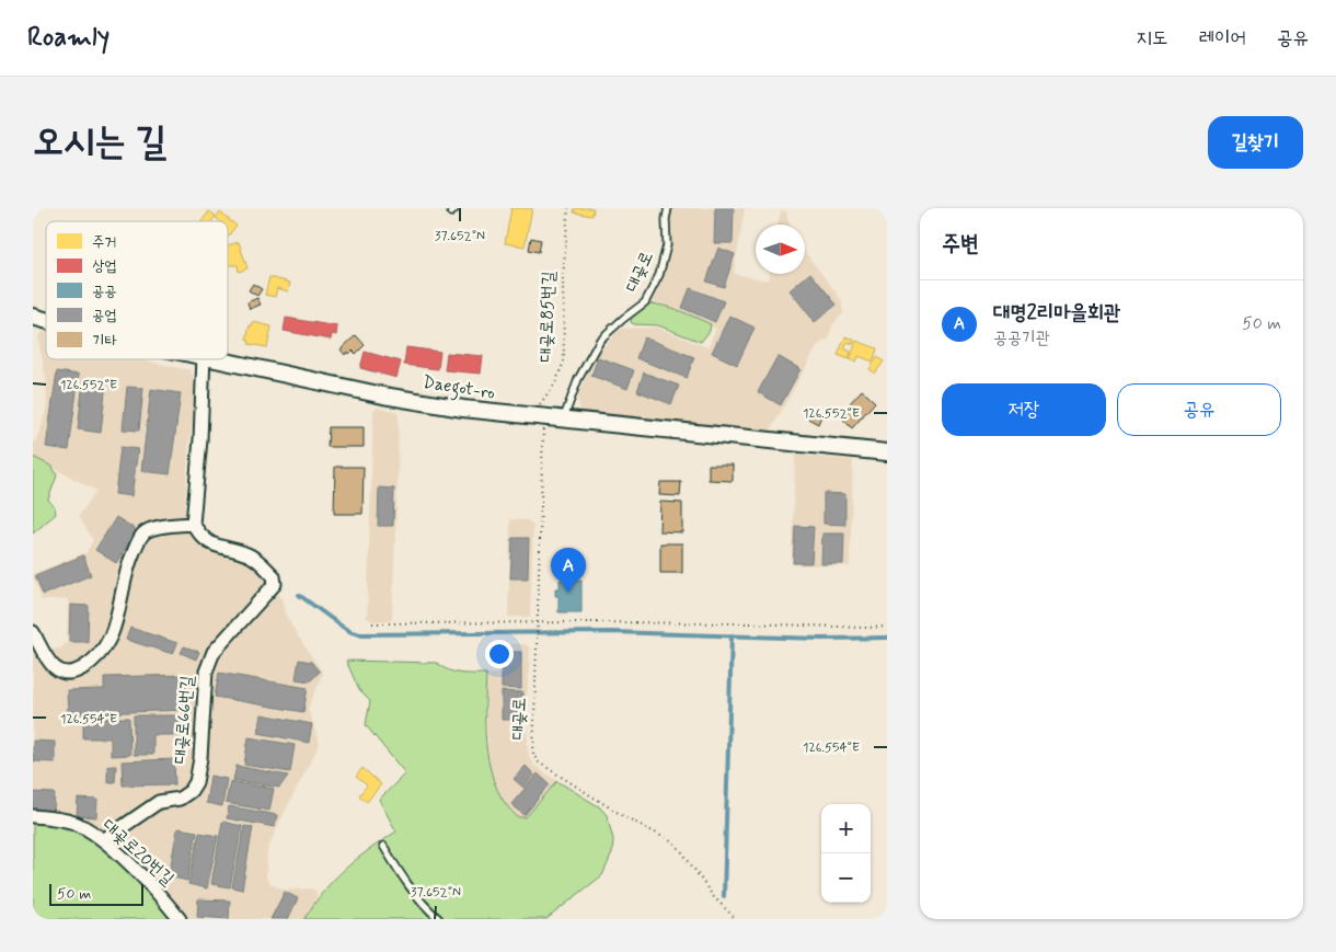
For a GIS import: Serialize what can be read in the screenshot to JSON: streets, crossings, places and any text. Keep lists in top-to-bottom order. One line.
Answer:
{"streets":{"street":["Daegot-ro","대곶로66번길","대곶로20번길"],"lane":["대곶로"],"path":["대곶로85번길"]},"crossings":[["대곶로","대곶로85번길"],["대곶로","Daegot-ro"],["대곶로85번길","Daegot-ro"],["대곶로66번길","대곶로20번길"]],"legend":["주거","상업","공공","공업","기타"],"scale_bar":"50 m","north":"right","page":{"header":"Roamly","nav":["지도","레이어","공유"],"buttons":["길찾기",["저장","공유"]],"title":"오시는 길","heading":"주변","list":[{"mark":"A","name":"대명2리마을회관","note":"공공기관","value":"50 m"}],"pins":"A","map_buttons":["+","−"],"scale":"50 m"},"coordinates":["37.652°N","126.552°E","126.554°E"]}
